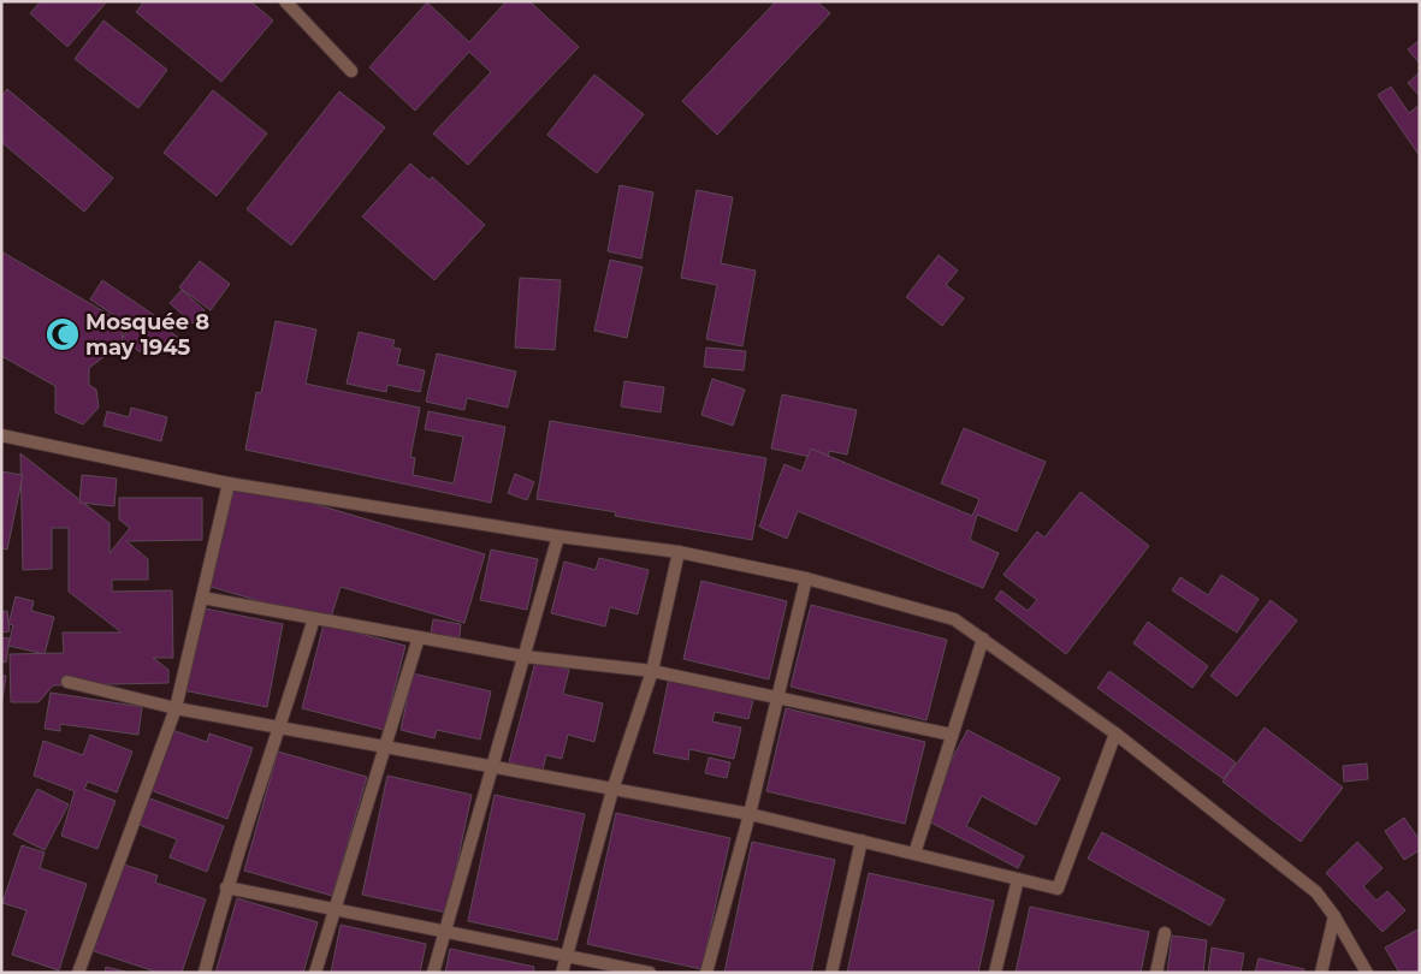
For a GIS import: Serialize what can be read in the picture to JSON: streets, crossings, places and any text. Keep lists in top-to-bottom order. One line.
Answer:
{"places":{"mosque":["Mosquée 8 may 1945"]}}
